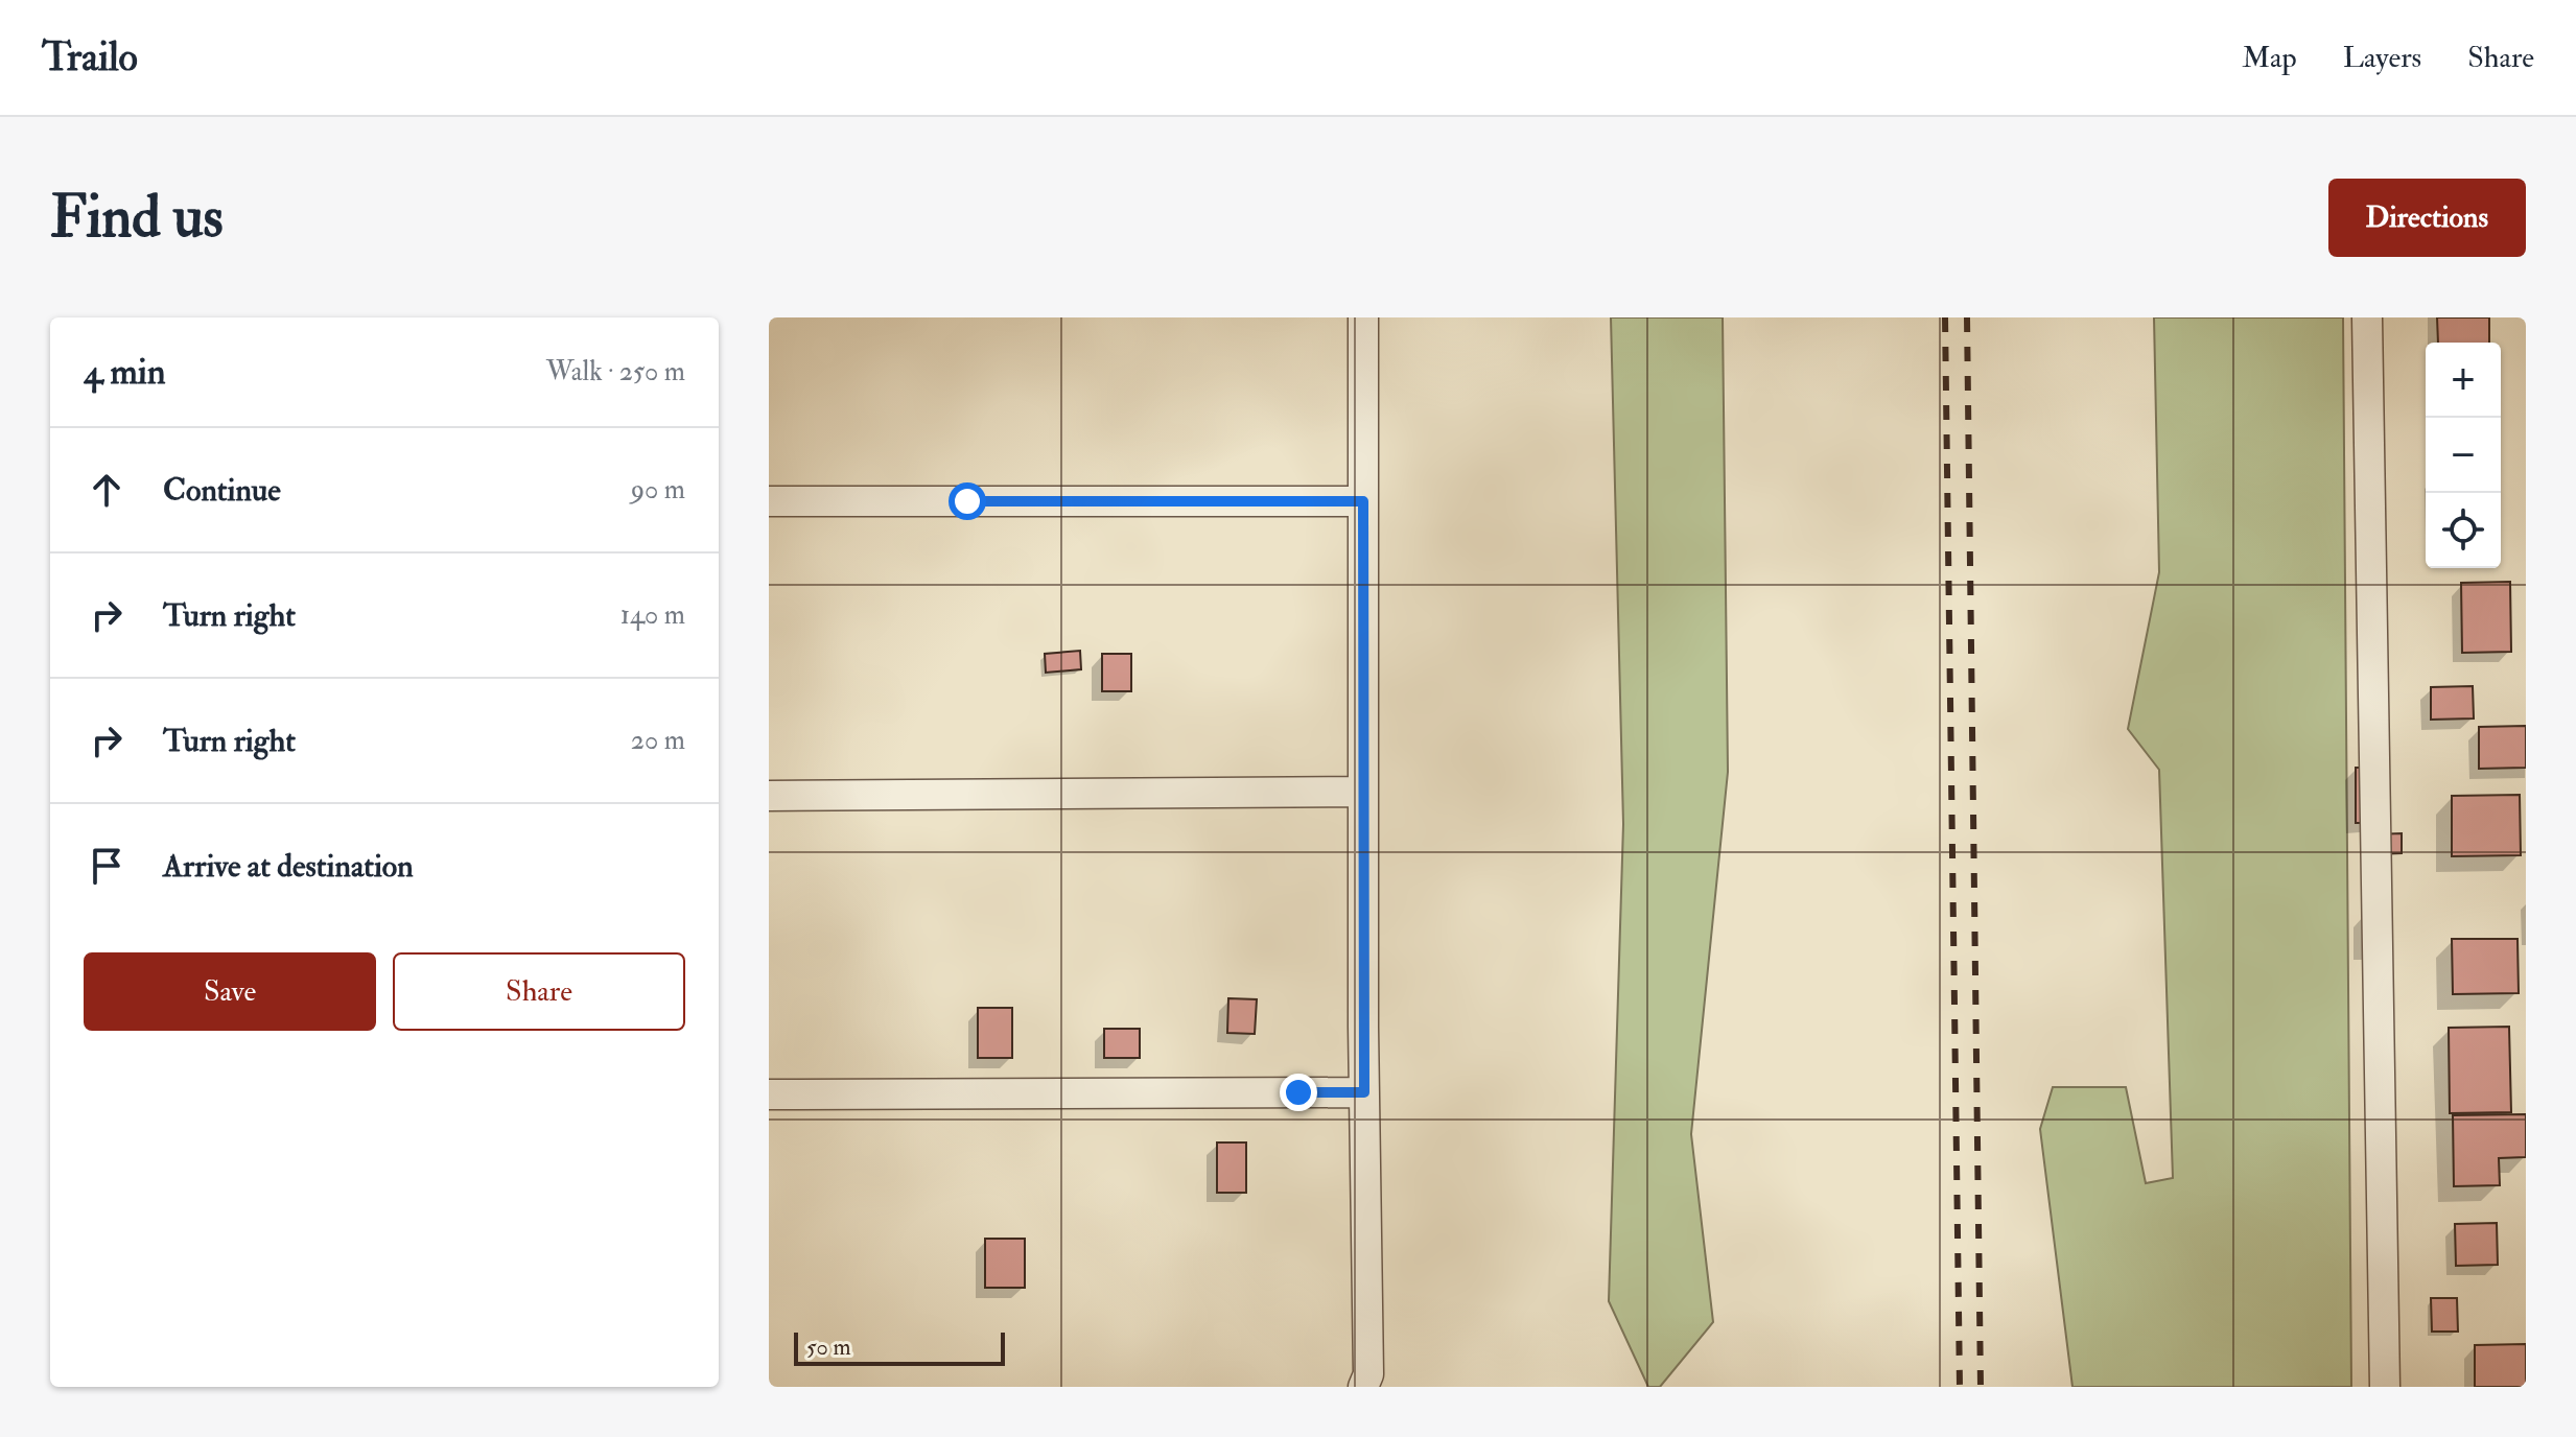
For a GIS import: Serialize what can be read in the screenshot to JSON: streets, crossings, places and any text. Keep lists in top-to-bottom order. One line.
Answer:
{"scale_bar":"50 m","page":{"header":"Trailo","nav":["Map","Layers","Share"],"buttons":["Directions",["Save","Share"]],"title":"Find us","heading":["4 min","Walk · 250 m"],"map_buttons":["+","−"],"list":[["Continue","90 m"],["Turn right","140 m"],["Turn right","20 m"],"Arrive at destination"],"scale":"50 m"}}
